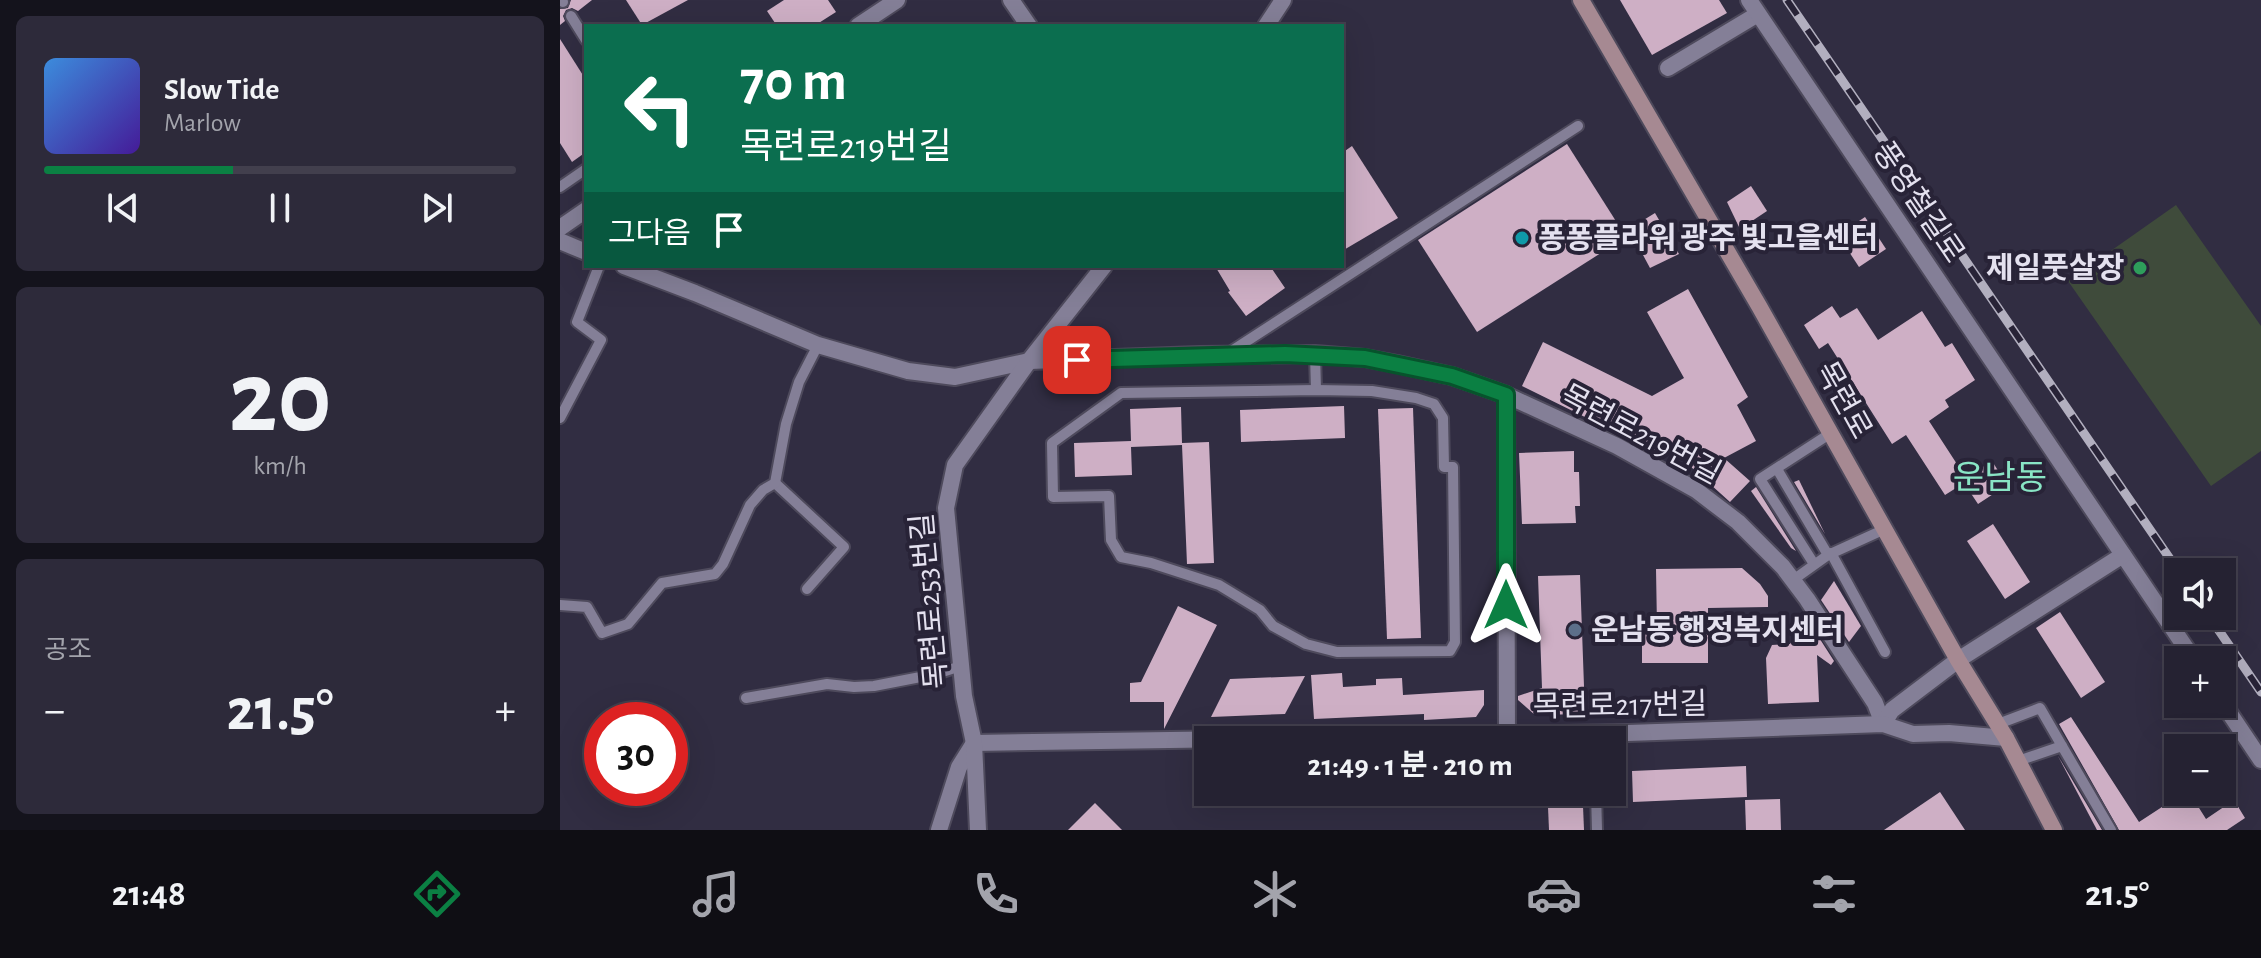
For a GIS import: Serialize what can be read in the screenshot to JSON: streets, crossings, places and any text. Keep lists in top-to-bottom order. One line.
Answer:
{"streets":{"main road":["목련로"],"street":["풍영철길로","목련로219번길","목련로253번길","목련로217번길"]},"crossings":[["목련로","목련로217번길"],["목련로219번길","목련로253번길"],["목련로219번길","목련로217번길"],["목련로253번길","목련로217번길"]],"districts":["운남동"],"places":["퐁퐁플라워 광주 빛고을센터","제일풋살장","운남동 행정복지센터"],"page":{"turn":["70 m","목련로219번길"],"song":["Slow Tide","Marlow"],"then":"그다음","tile":[["20","km/h"],"공조"],"map_buttons":["+","−"],"heat":["−","21.5°","+"],"limit":"30","trip":"21:49 · 1 분 · 210 m","tabs":["21:48","21.5°"]}}
